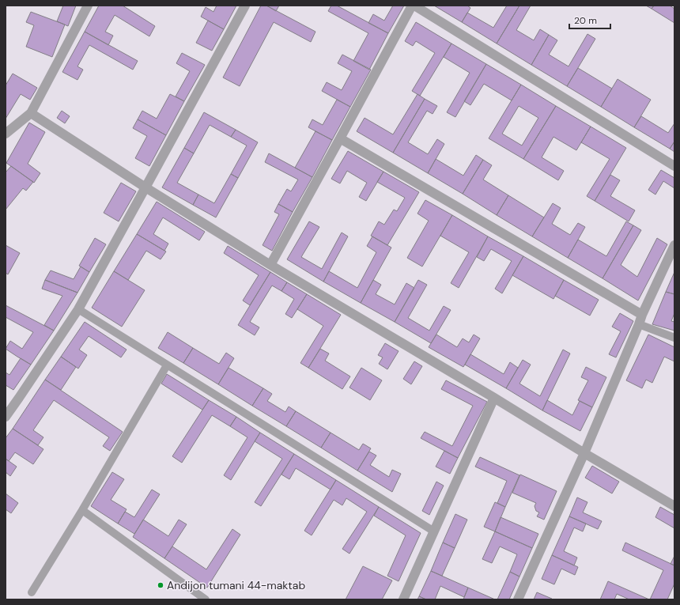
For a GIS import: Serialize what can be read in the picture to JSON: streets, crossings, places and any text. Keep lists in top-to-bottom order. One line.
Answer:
{"places":["Andijon tumani 44-maktab"],"scale_bar":"20 m"}
